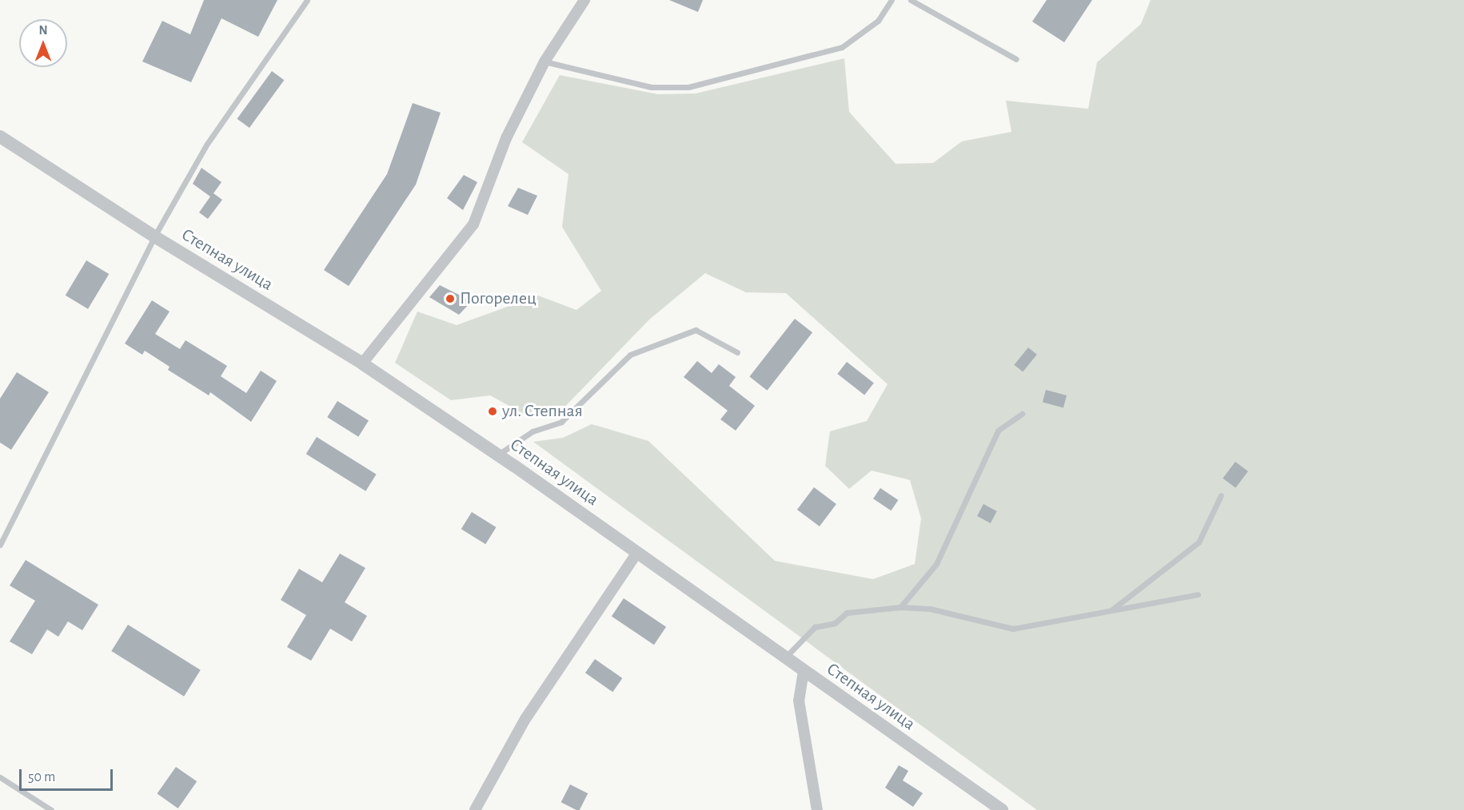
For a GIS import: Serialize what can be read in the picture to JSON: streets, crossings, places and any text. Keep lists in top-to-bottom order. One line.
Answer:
{"streets":{"street":["Степная улица"]},"places":["Погорелец","ул. Степная"],"scale_bar":"50 m","north":"top"}
